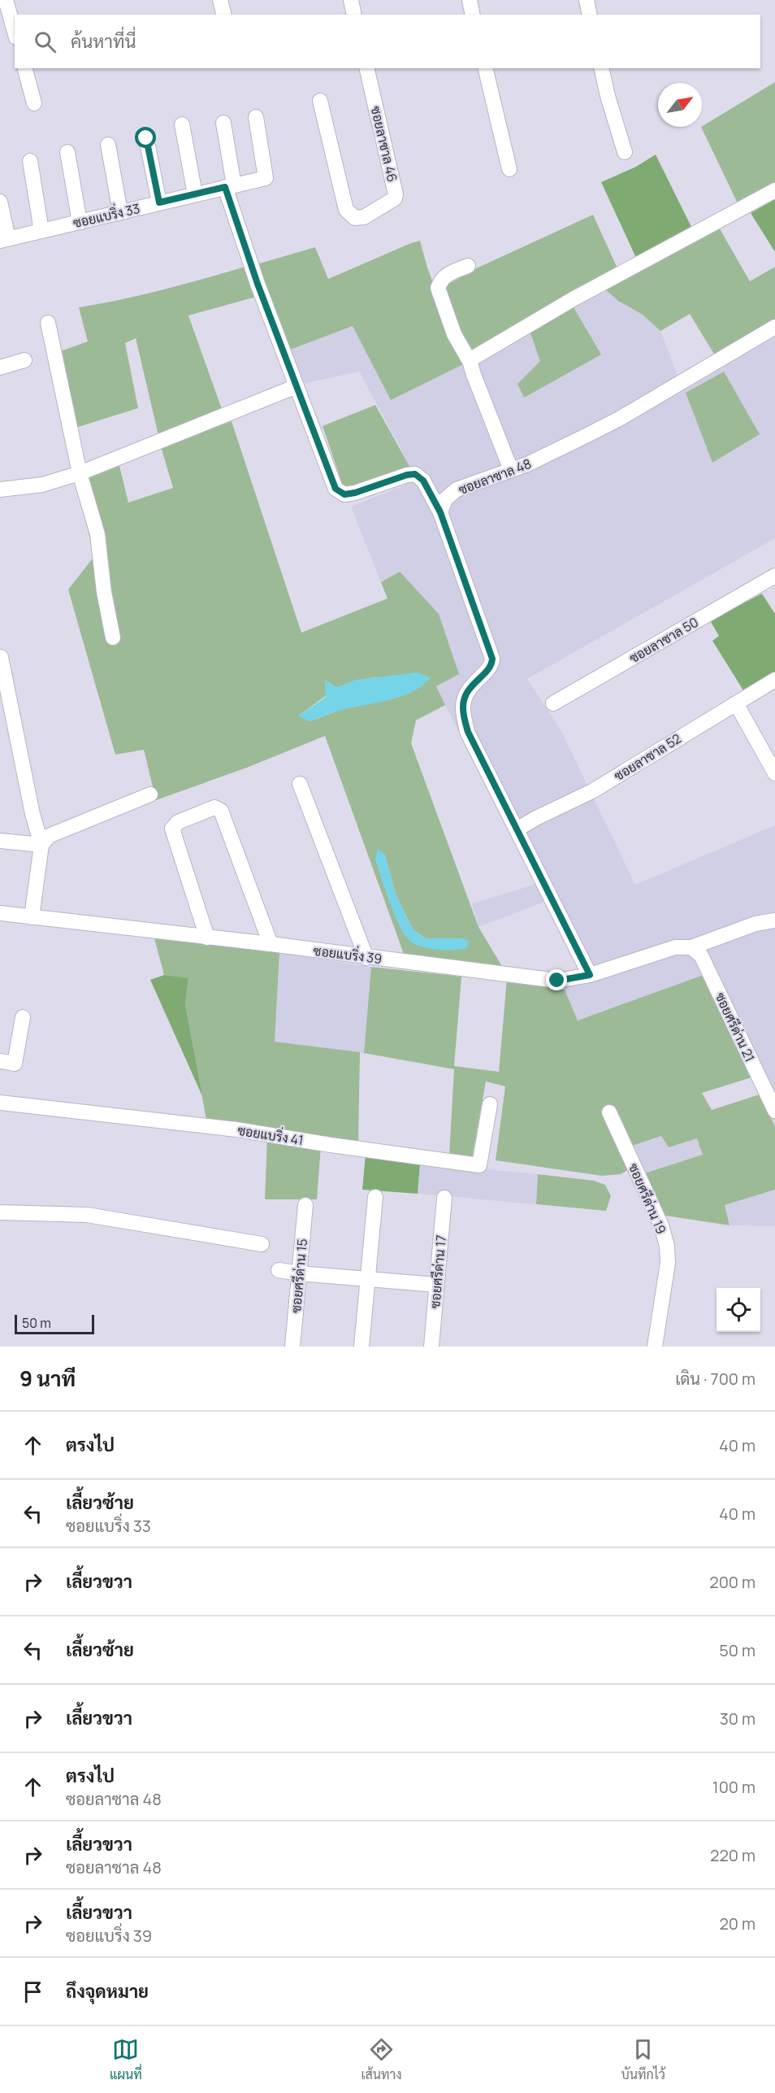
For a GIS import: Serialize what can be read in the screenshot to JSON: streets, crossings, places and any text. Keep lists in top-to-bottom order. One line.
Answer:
{"streets":{"street":["ซอยลาซาล 46","ซอยแบริ่ง 33","ซอยลาซาล 48","ซอยลาซาล 50","ซอยลาซาล 52","ซอยแบริ่ง 39","ซอยศรีด่าน 21","ซอยแบริ่ง 41","ซอยศรีด่าน 19","ซอยศรีด่าน 17","ซอยศรีด่าน 15"]},"crossings":[["ซอยแบริ่ง 39","ซอยศรีด่าน 21"]],"scale_bar":"50 m","north":"top right","page":{"search":"ค้นหาที่นี่","scale":"50 m","heading":["9 นาที","เดิน · 700 m"],"list":[["ตรงไป","40 m"],["เลี้ยวซ้าย","ซอยแบริ่ง 33","40 m"],["เลี้ยวขวา","200 m"],["เลี้ยวซ้าย","50 m"],["เลี้ยวขวา","30 m"],["ตรงไป","ซอยลาซาล 48","100 m"],["เลี้ยวขวา","ซอยลาซาล 48","220 m"],["เลี้ยวขวา","ซอยแบริ่ง 39","20 m"],"ถึงจุดหมาย"],"nav":["แผนที่","เส้นทาง","บันทึกไว้"]}}
